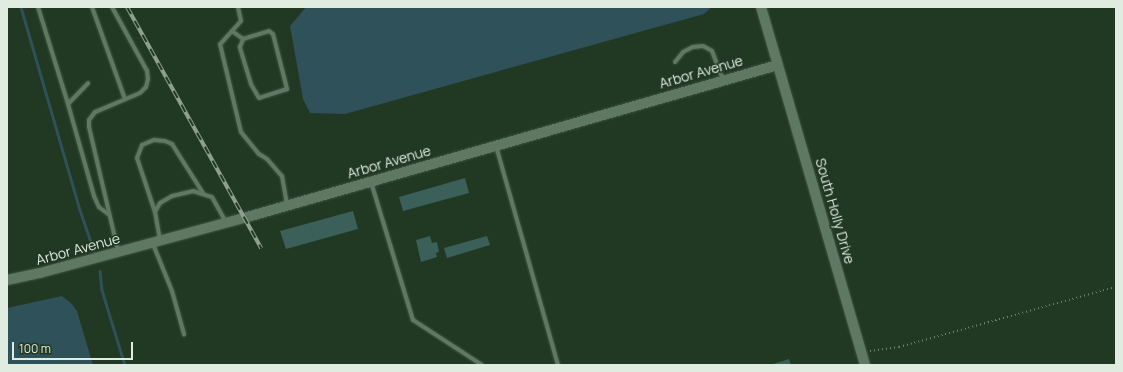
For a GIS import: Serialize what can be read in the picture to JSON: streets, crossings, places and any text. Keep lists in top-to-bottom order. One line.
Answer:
{"streets":{"street":["Arbor Avenue","South Holly Drive"]},"crossings":[["Arbor Avenue","South Holly Drive"]],"scale_bar":"100 m"}
